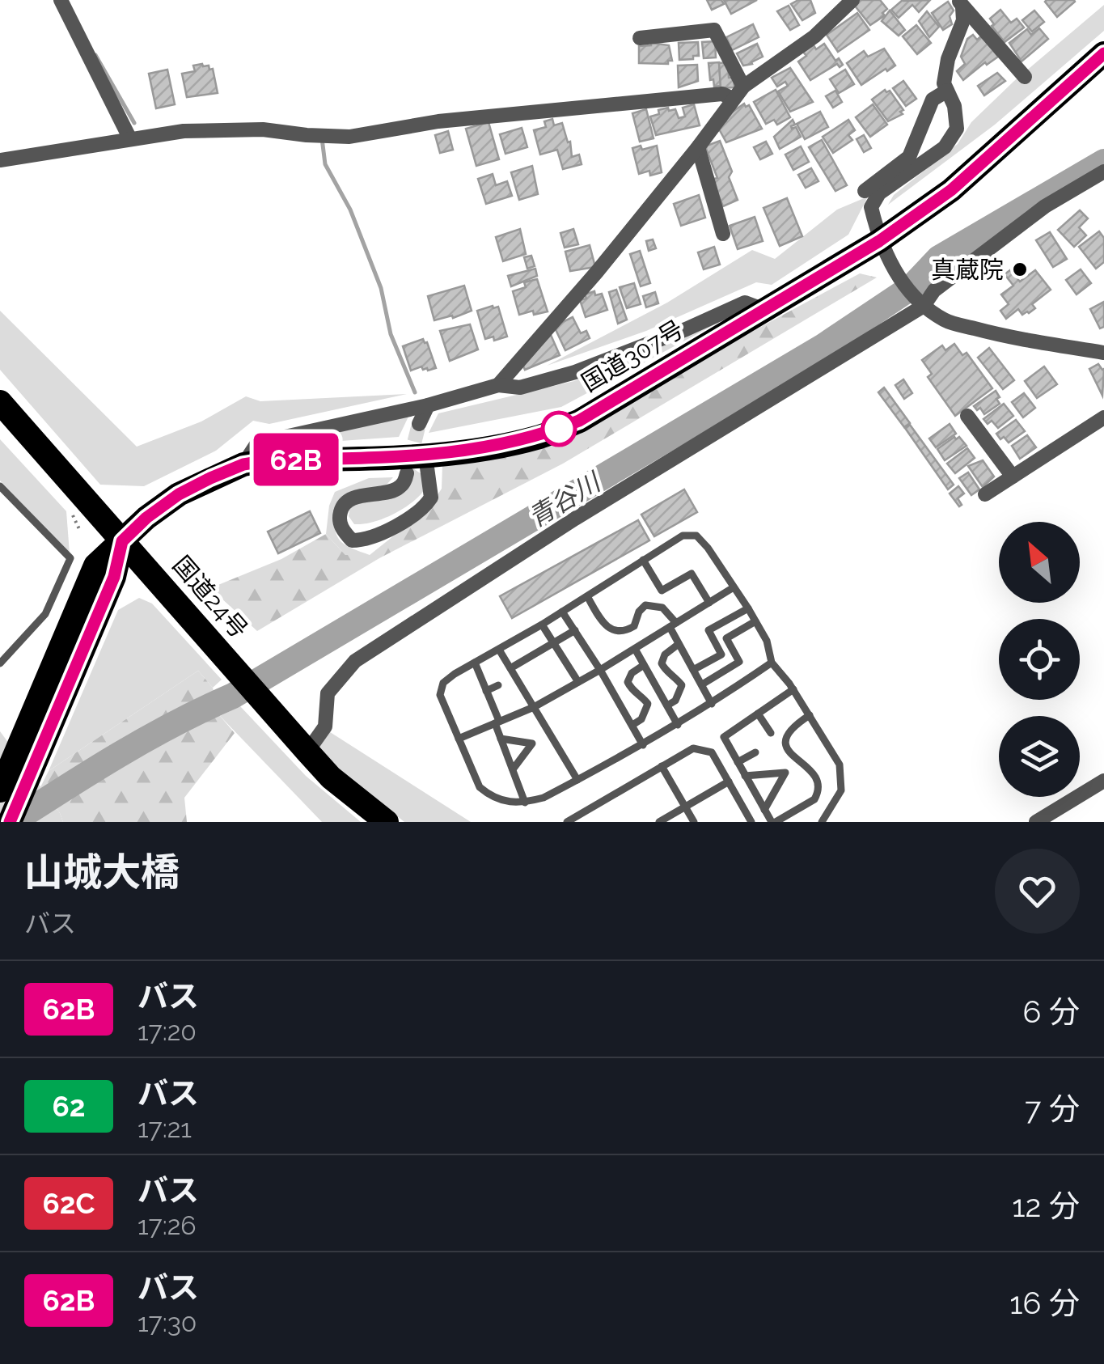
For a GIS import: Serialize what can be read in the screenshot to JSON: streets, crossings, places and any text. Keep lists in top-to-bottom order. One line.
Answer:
{"streets":{"highway":["国道307号","国道24号"]},"crossings":[["国道307号","国道24号"]],"water":["青谷川"],"places":["真蔵院"],"lines":["bus line 62B"],"north":"top left","page":{"on_map":"62B","heading":["山城大橋","バス"],"list":[{"mark":"62B","name":"バス","note":"17:20","value":"6 分"},{"mark":"62","name":"バス","note":"17:21","value":"7 分"},{"mark":"62C","name":"バス","note":"17:26","value":"12 分"},{"mark":"62B","name":"バス","note":"17:30","value":"16 分"}]}}
